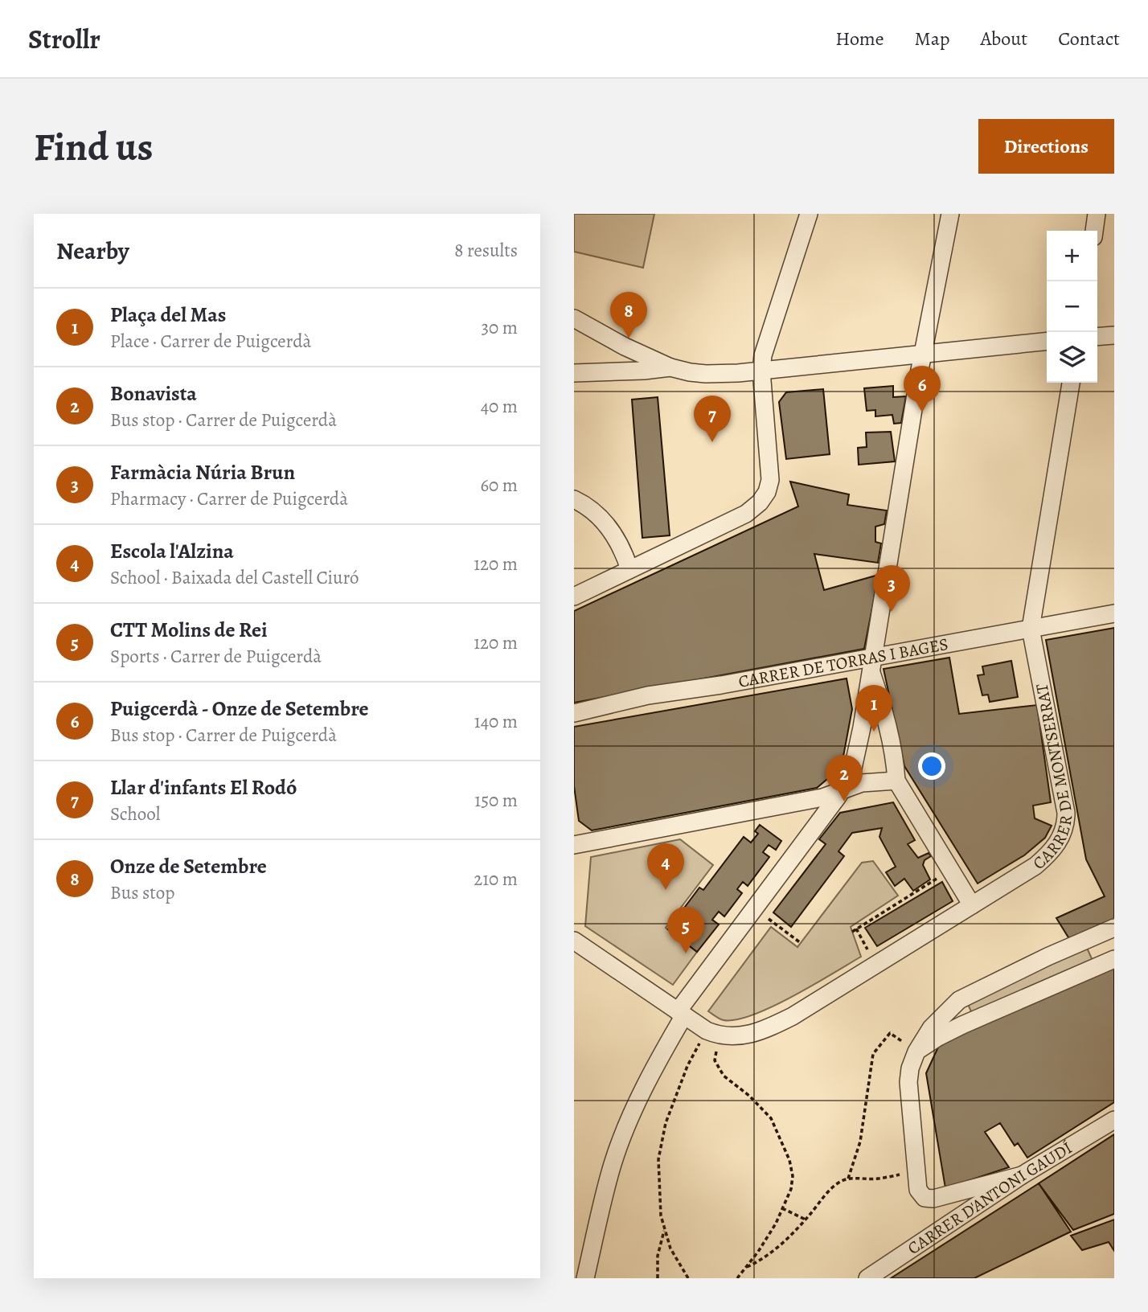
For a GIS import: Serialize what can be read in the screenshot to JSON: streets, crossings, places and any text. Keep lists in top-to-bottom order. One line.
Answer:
{"streets":{"street":["CARRER DE TORRAS I BAGES","CARRER DE MONTSERRAT","CARRER D'ANTONI GAUDÍ"]},"crossings":[["CARRER DE TORRAS I BAGES","CARRER DE MONTSERRAT"]],"page":{"header":"Strollr","nav":["Home","Map","About","Contact"],"buttons":"Directions","title":"Find us","heading":["Nearby","8 results"],"map_buttons":["+","−"],"list":[{"mark":"1","name":"Plaça del Mas","note":"Place · Carrer de Puigcerdà","value":"30 m"},{"mark":"2","name":"Bonavista","note":"Bus stop · Carrer de Puigcerdà","value":"40 m"},{"mark":"3","name":"Farmàcia Núria Brun","note":"Pharmacy · Carrer de Puigcerdà","value":"60 m"},{"mark":"4","name":"Escola l'Alzina","note":"School · Baixada del Castell Ciuró","value":"120 m"},{"mark":"5","name":"CTT Molins de Rei","note":"Sports · Carrer de Puigcerdà","value":"120 m"},{"mark":"6","name":"Puigcerdà - Onze de Setembre","note":"Bus stop · Carrer de Puigcerdà","value":"140 m"},{"mark":"7","name":"Llar d'infants El Rodó","note":"School","value":"150 m"},{"mark":"8","name":"Onze de Setembre","note":"Bus stop","value":"210 m"}],"pins":["8","6","7","3","1","2","4","5"]}}
